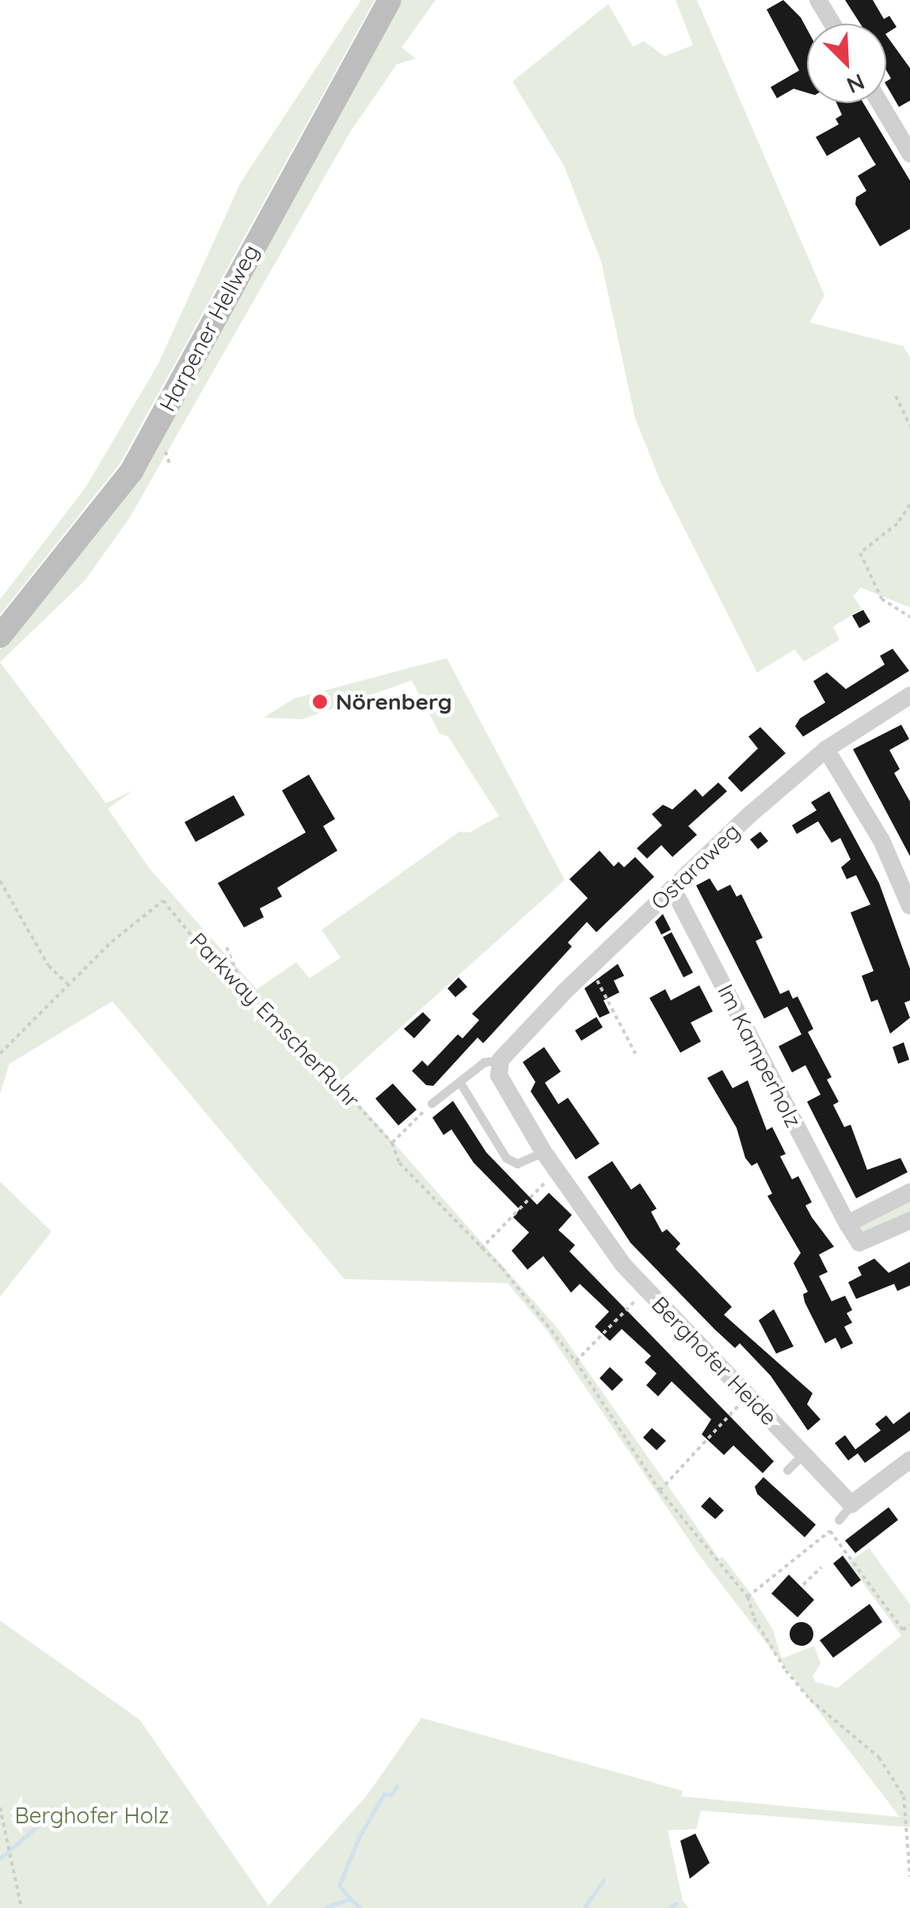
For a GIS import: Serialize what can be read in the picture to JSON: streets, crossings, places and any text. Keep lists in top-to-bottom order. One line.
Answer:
{"streets":{"street":["Harpener Hellweg","Ostaraweg","Im Kamperholz","Berghofer Heide"],"path":["Parkway EmscherRuhr"]},"crossings":[["Ostaraweg","Im Kamperholz"],["Ostaraweg","Berghofer Heide"]],"parks":["Berghofer Holz"],"places":["Nörenberg"],"north":"bottom right"}
